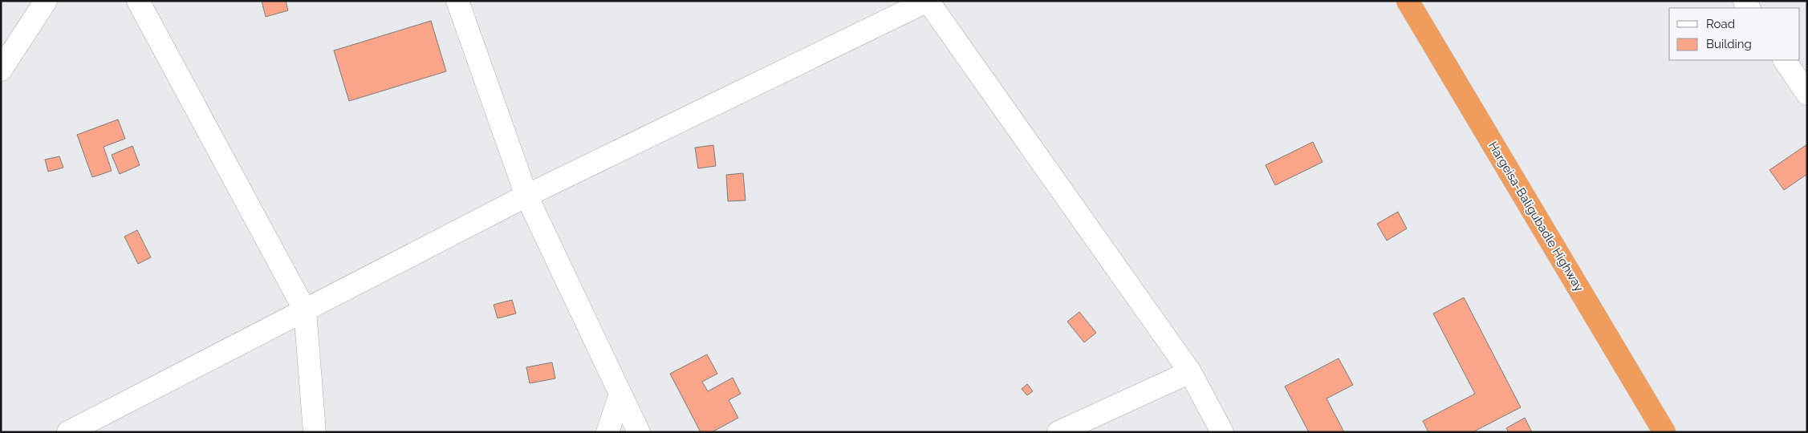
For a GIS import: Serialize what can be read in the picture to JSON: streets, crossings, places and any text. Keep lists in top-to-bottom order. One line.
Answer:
{"streets":{"highway":["Hargeisa-Baligubadle Highway"]},"legend":["Road","Building"]}
